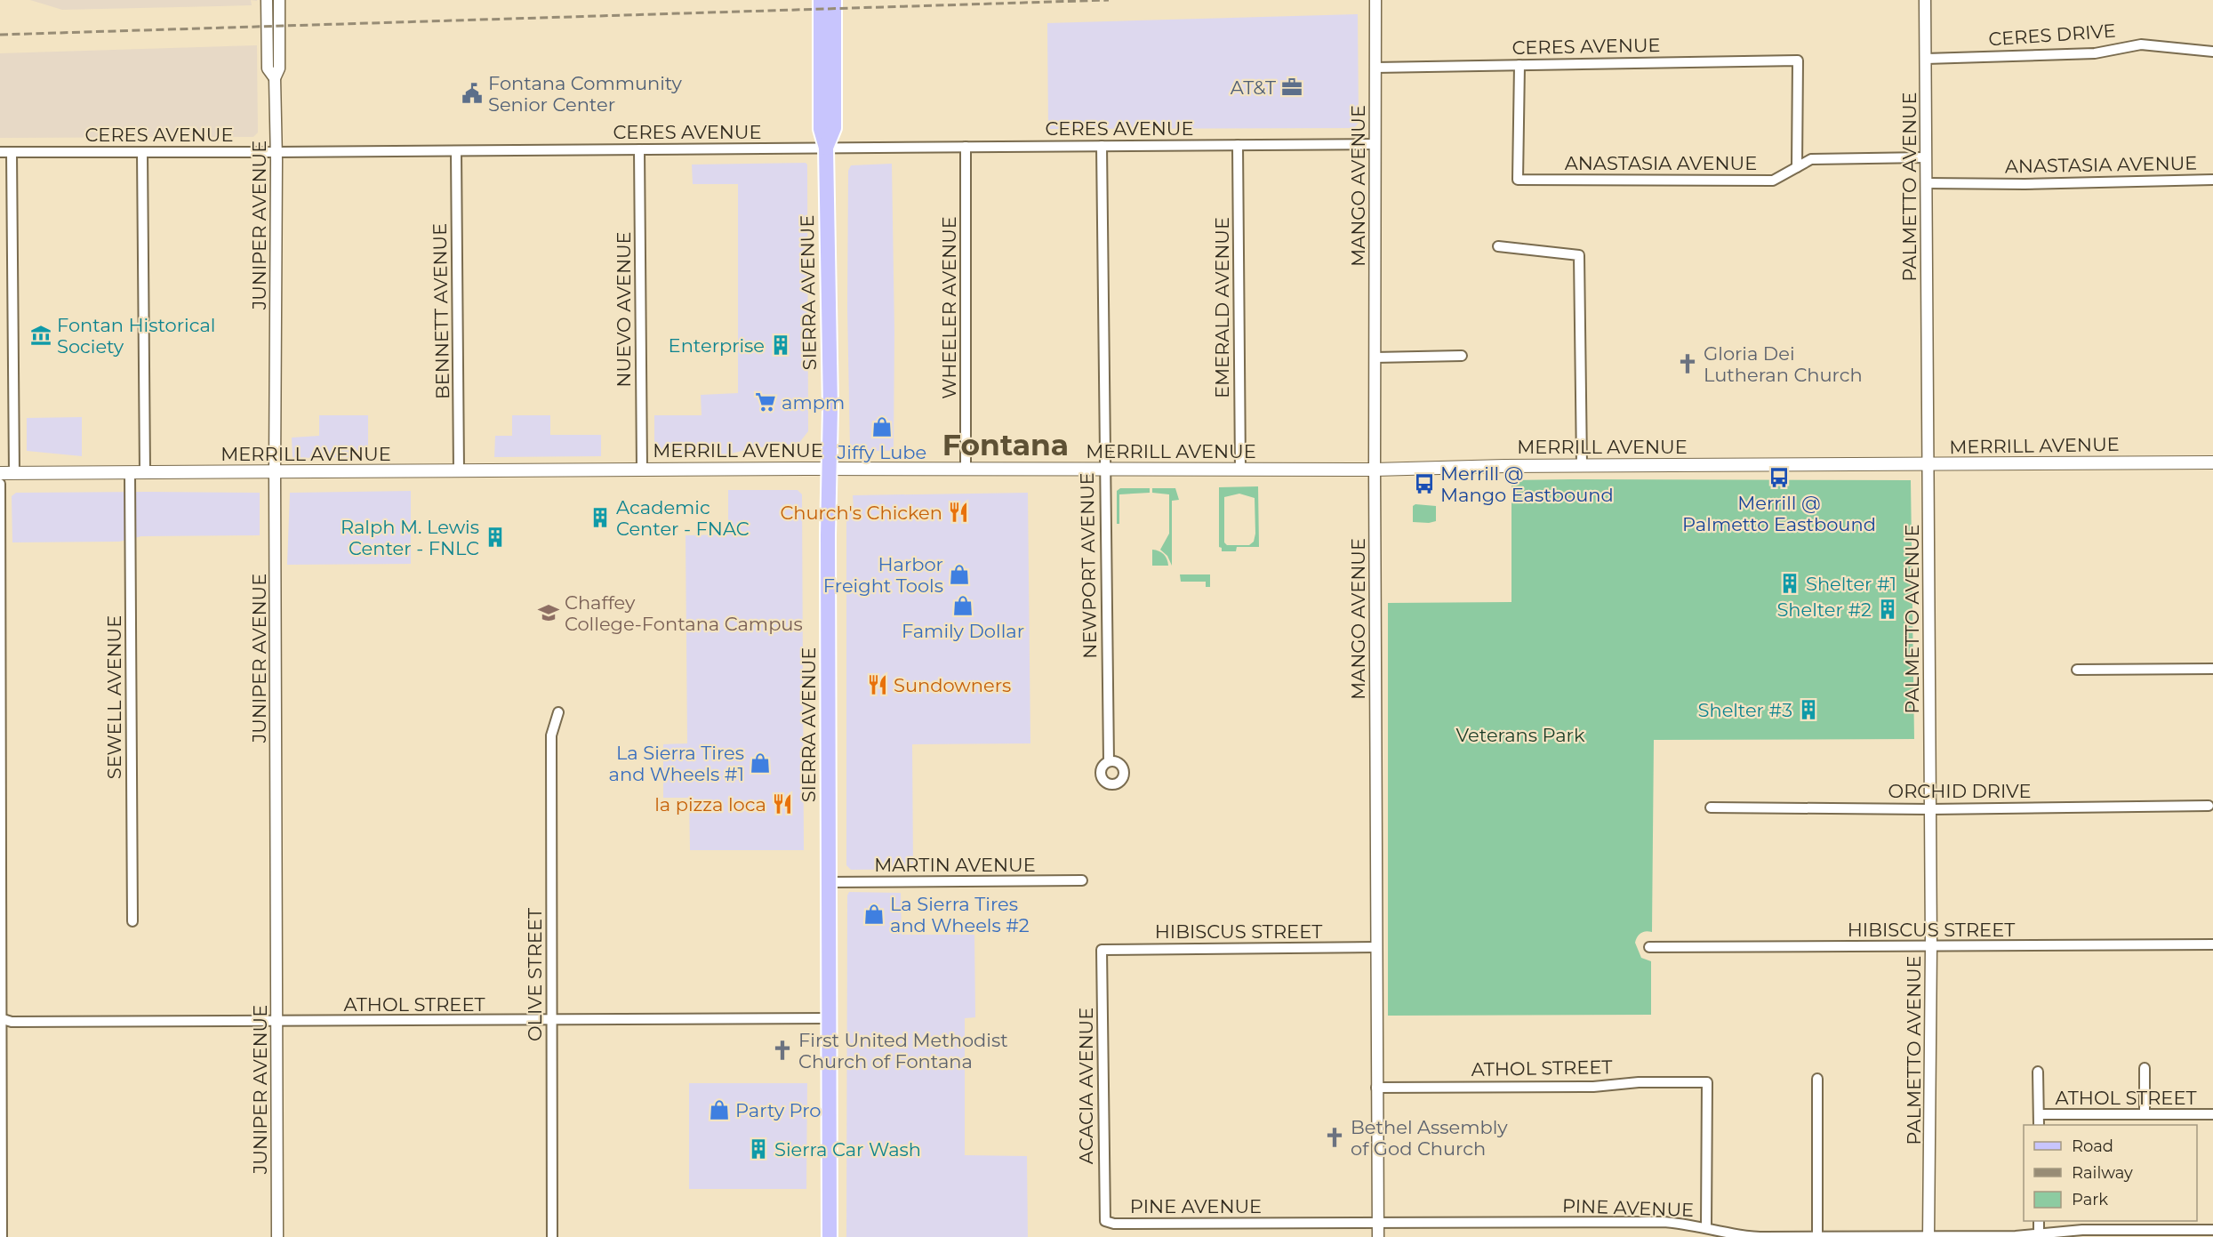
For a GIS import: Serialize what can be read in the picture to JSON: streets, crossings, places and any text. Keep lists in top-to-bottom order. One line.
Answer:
{"streets":{"main road":["SIERRA AVENUE","MERRILL AVENUE"],"street":["CERES DRIVE","CERES AVENUE","ANASTASIA AVENUE","MANGO AVENUE","PALMETTO AVENUE","JUNIPER AVENUE","WHEELER AVENUE","EMERALD AVENUE","NUEVO AVENUE","BENNETT AVENUE","NEWPORT AVENUE","SEWELL AVENUE","ORCHID DRIVE","MARTIN AVENUE","HIBISCUS STREET","OLIVE STREET","ATHOL STREET","ACACIA AVENUE","PINE AVENUE"]},"crossings":[["CERES DRIVE","PALMETTO AVENUE"],["CERES AVENUE","ANASTASIA AVENUE"],["CERES AVENUE","MANGO AVENUE"],["CERES AVENUE","JUNIPER AVENUE"],["CERES AVENUE","SIERRA AVENUE"],["CERES AVENUE","WHEELER AVENUE"],["CERES AVENUE","EMERALD AVENUE"],["CERES AVENUE","NUEVO AVENUE"],["CERES AVENUE","BENNETT AVENUE"],["CERES AVENUE","NEWPORT AVENUE"],["ANASTASIA AVENUE","PALMETTO AVENUE"],["MANGO AVENUE","MERRILL AVENUE"],["MANGO AVENUE","HIBISCUS STREET"],["MANGO AVENUE","ATHOL STREET"],["MANGO AVENUE","PINE AVENUE"],["PALMETTO AVENUE","MERRILL AVENUE"],["PALMETTO AVENUE","ORCHID DRIVE"],["PALMETTO AVENUE","HIBISCUS STREET"],["PALMETTO AVENUE","PINE AVENUE"],["JUNIPER AVENUE","MERRILL AVENUE"],["JUNIPER AVENUE","ATHOL STREET"],["SIERRA AVENUE","MERRILL AVENUE"],["SIERRA AVENUE","MARTIN AVENUE"],["SIERRA AVENUE","ATHOL STREET"],["WHEELER AVENUE","MERRILL AVENUE"],["EMERALD AVENUE","MERRILL AVENUE"],["NUEVO AVENUE","MERRILL AVENUE"],["BENNETT AVENUE","MERRILL AVENUE"],["MERRILL AVENUE","NEWPORT AVENUE"],["MERRILL AVENUE","SEWELL AVENUE"],["HIBISCUS STREET","ACACIA AVENUE"],["OLIVE STREET","ATHOL STREET"],["ATHOL STREET","PINE AVENUE"],["ACACIA AVENUE","PINE AVENUE"]],"districts":["Fontana"],"parks":["Veterans Park"],"places":{"office":["AT&T"],"public building":["Fontana Community Senior Center"],"museum":["Fontan Historical Society"],"building":["Enterprise","Academic Center - FNAC","Ralph M. Lewis Center - FNLC","Shelter #1","Shelter #2","Shelter #3","Sierra Car Wash"],"church":["Gloria Dei Lutheran Church","First United Methodist Church of Fontana","Bethel Assembly of God Church"],"supermarket":["ampm"],"shop":["Jiffy Lube","Harbor Freight Tools","Family Dollar","La Sierra Tires and Wheels #1","La Sierra Tires and Wheels #2","Party Pro"],"bus stop":["Merrill @ Palmetto Eastbound","Merrill @ Mango Eastbound"],"restaurant":["Church's Chicken","Sundowners","la pizza loca"],"school or university":["Chaffey College-Fontana Campus"]},"legend":["Road","Railway","Park"]}
